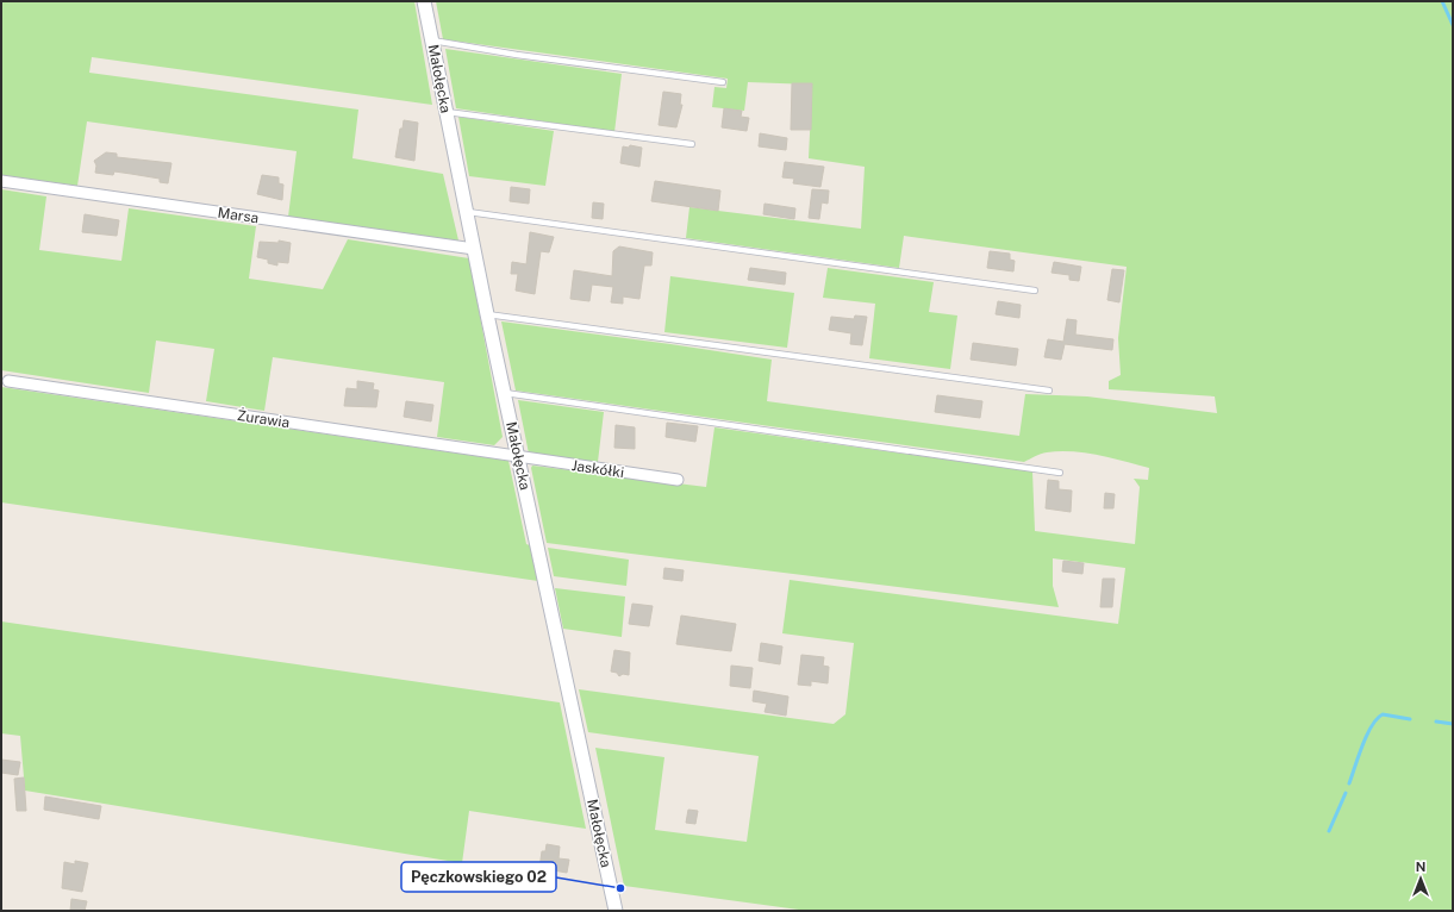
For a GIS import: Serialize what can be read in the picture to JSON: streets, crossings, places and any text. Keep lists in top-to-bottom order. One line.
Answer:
{"streets":{"street":["Małołęcka","Marsa","Żurawia","Jaskółki"]},"crossings":[["Małołęcka","Marsa"],["Małołęcka","Żurawia"],["Małołęcka","Jaskółki"],["Żurawia","Jaskółki"]],"places":["Pęczkowskiego 02"],"north":"top"}
